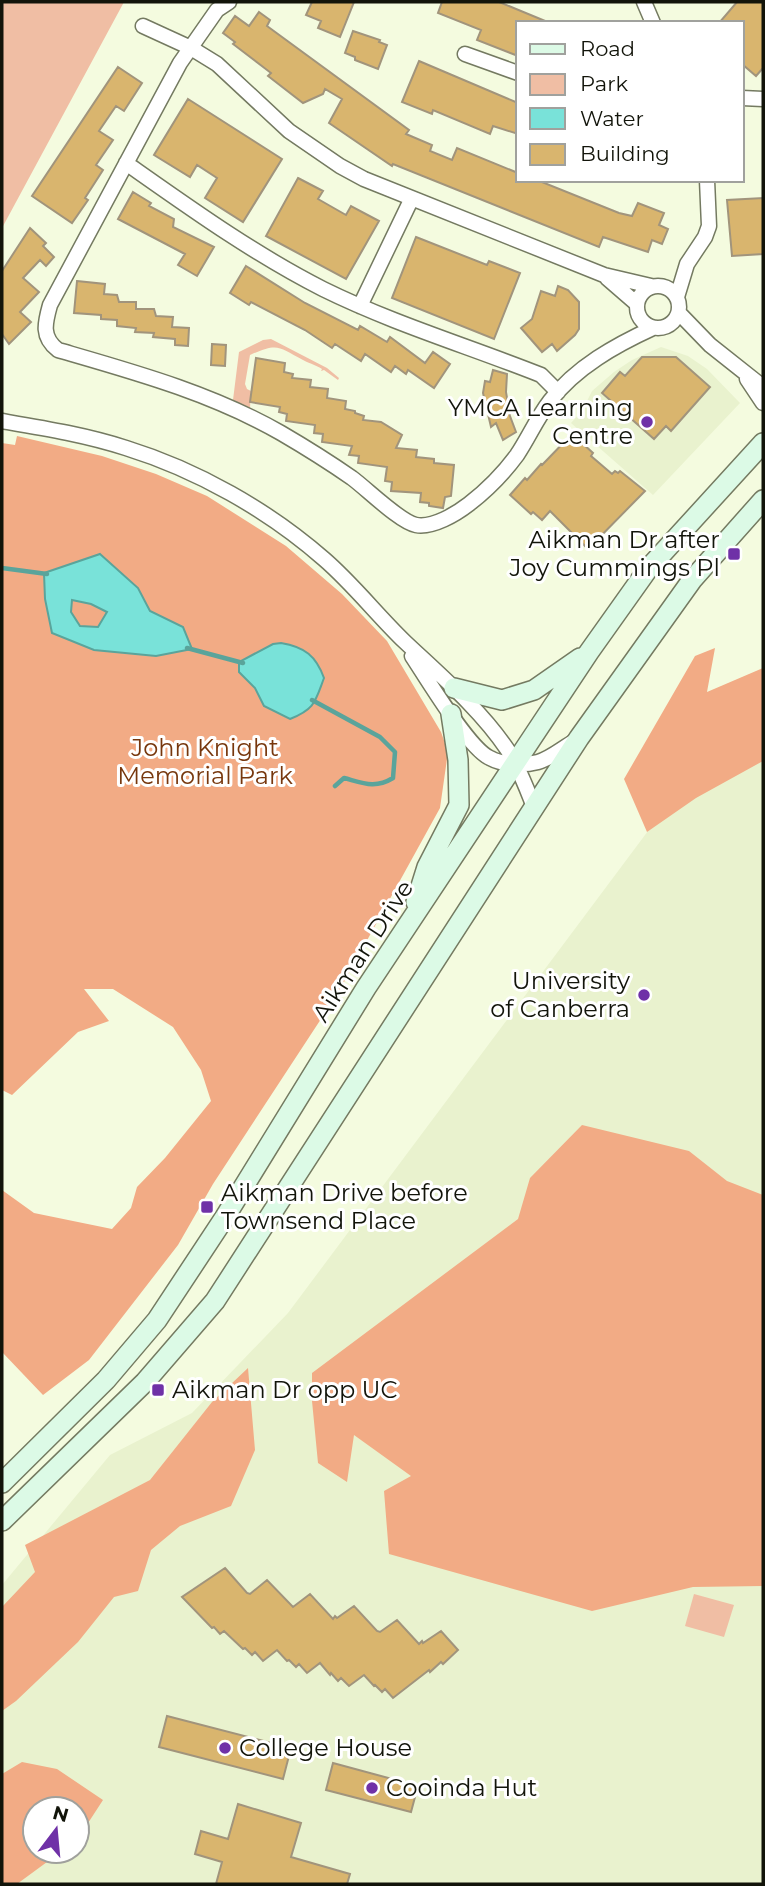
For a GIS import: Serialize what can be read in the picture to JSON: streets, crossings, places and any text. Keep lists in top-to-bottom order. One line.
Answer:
{"streets":{"main road":["Aikman Drive"]},"parks":["John Knight Memorial Park"],"places":{"other":["YMCA Learning Centre","University of Canberra","College House","Cooinda Hut"],"transit":["Aikman Dr after Joy Cummings Pl","Aikman Drive before Townsend Place","Aikman Dr opp UC"]},"legend":["Road","Park","Water","Building"],"north":"top"}
